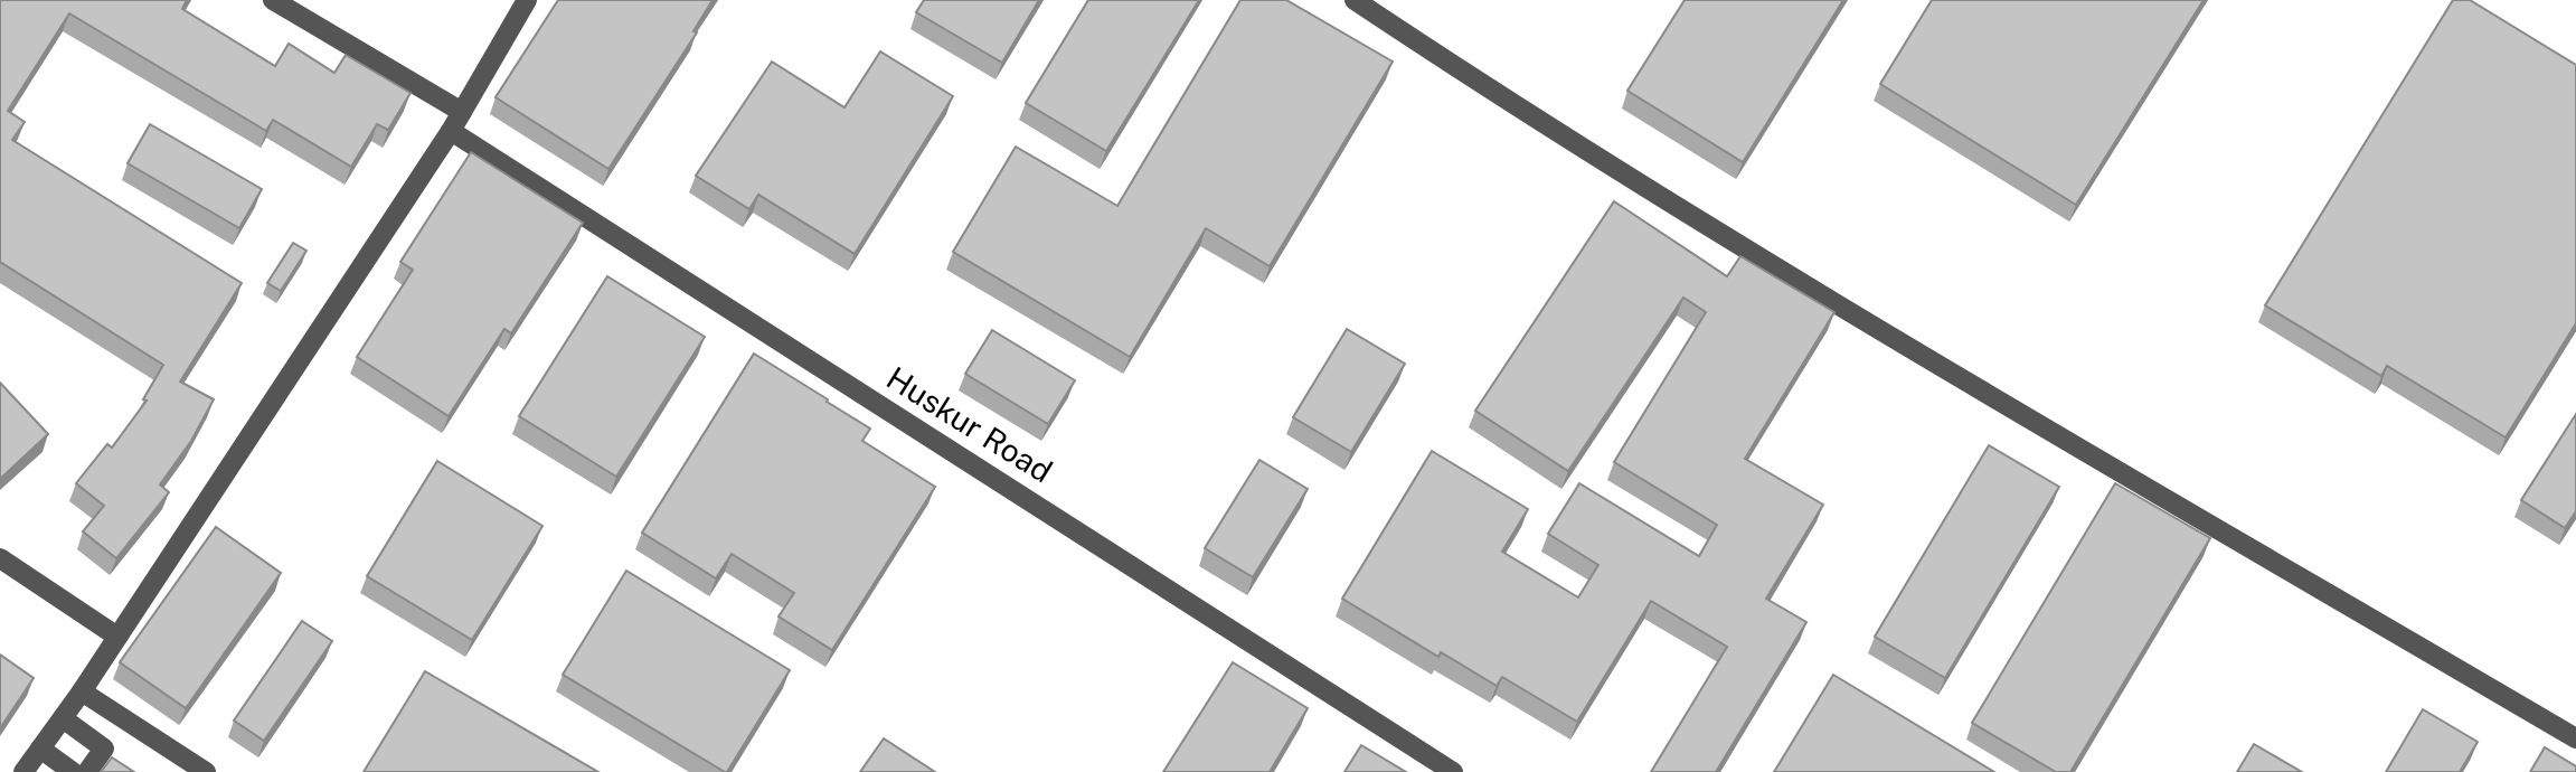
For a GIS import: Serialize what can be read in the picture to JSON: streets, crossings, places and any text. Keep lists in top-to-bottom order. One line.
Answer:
{"streets":{"street":["Huskur Road"]}}
